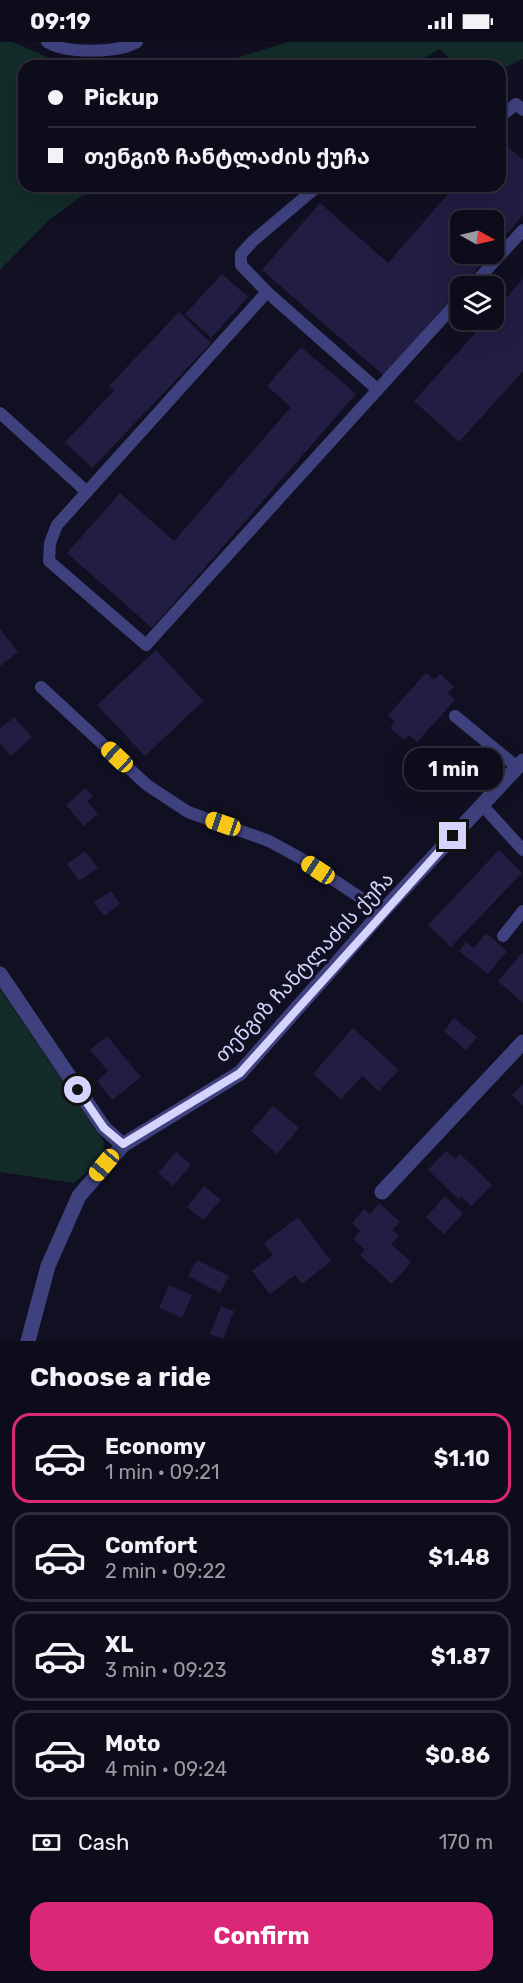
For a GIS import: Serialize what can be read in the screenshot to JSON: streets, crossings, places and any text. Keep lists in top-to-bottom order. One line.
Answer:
{"streets":{"street":["თენგიზ ჩანტლაძის ქუჩა"]},"north":"right","page":{"status":"09:19","banner":["Pickup","თენგიზ ჩანტლაძის ქუჩა"],"bubble":"1 min","heading":"Choose a ride","list":[{"name":"Economy","note":"1 min · 09:21","value":"$1.10"},{"name":"Comfort","note":"2 min · 09:22","value":"$1.48"},{"name":"XL","note":"3 min · 09:23","value":"$1.87"},{"name":"Moto","note":"4 min · 09:24","value":"$0.86"}],"pay":["Cash","170 m"],"buttons":"Confirm"}}
